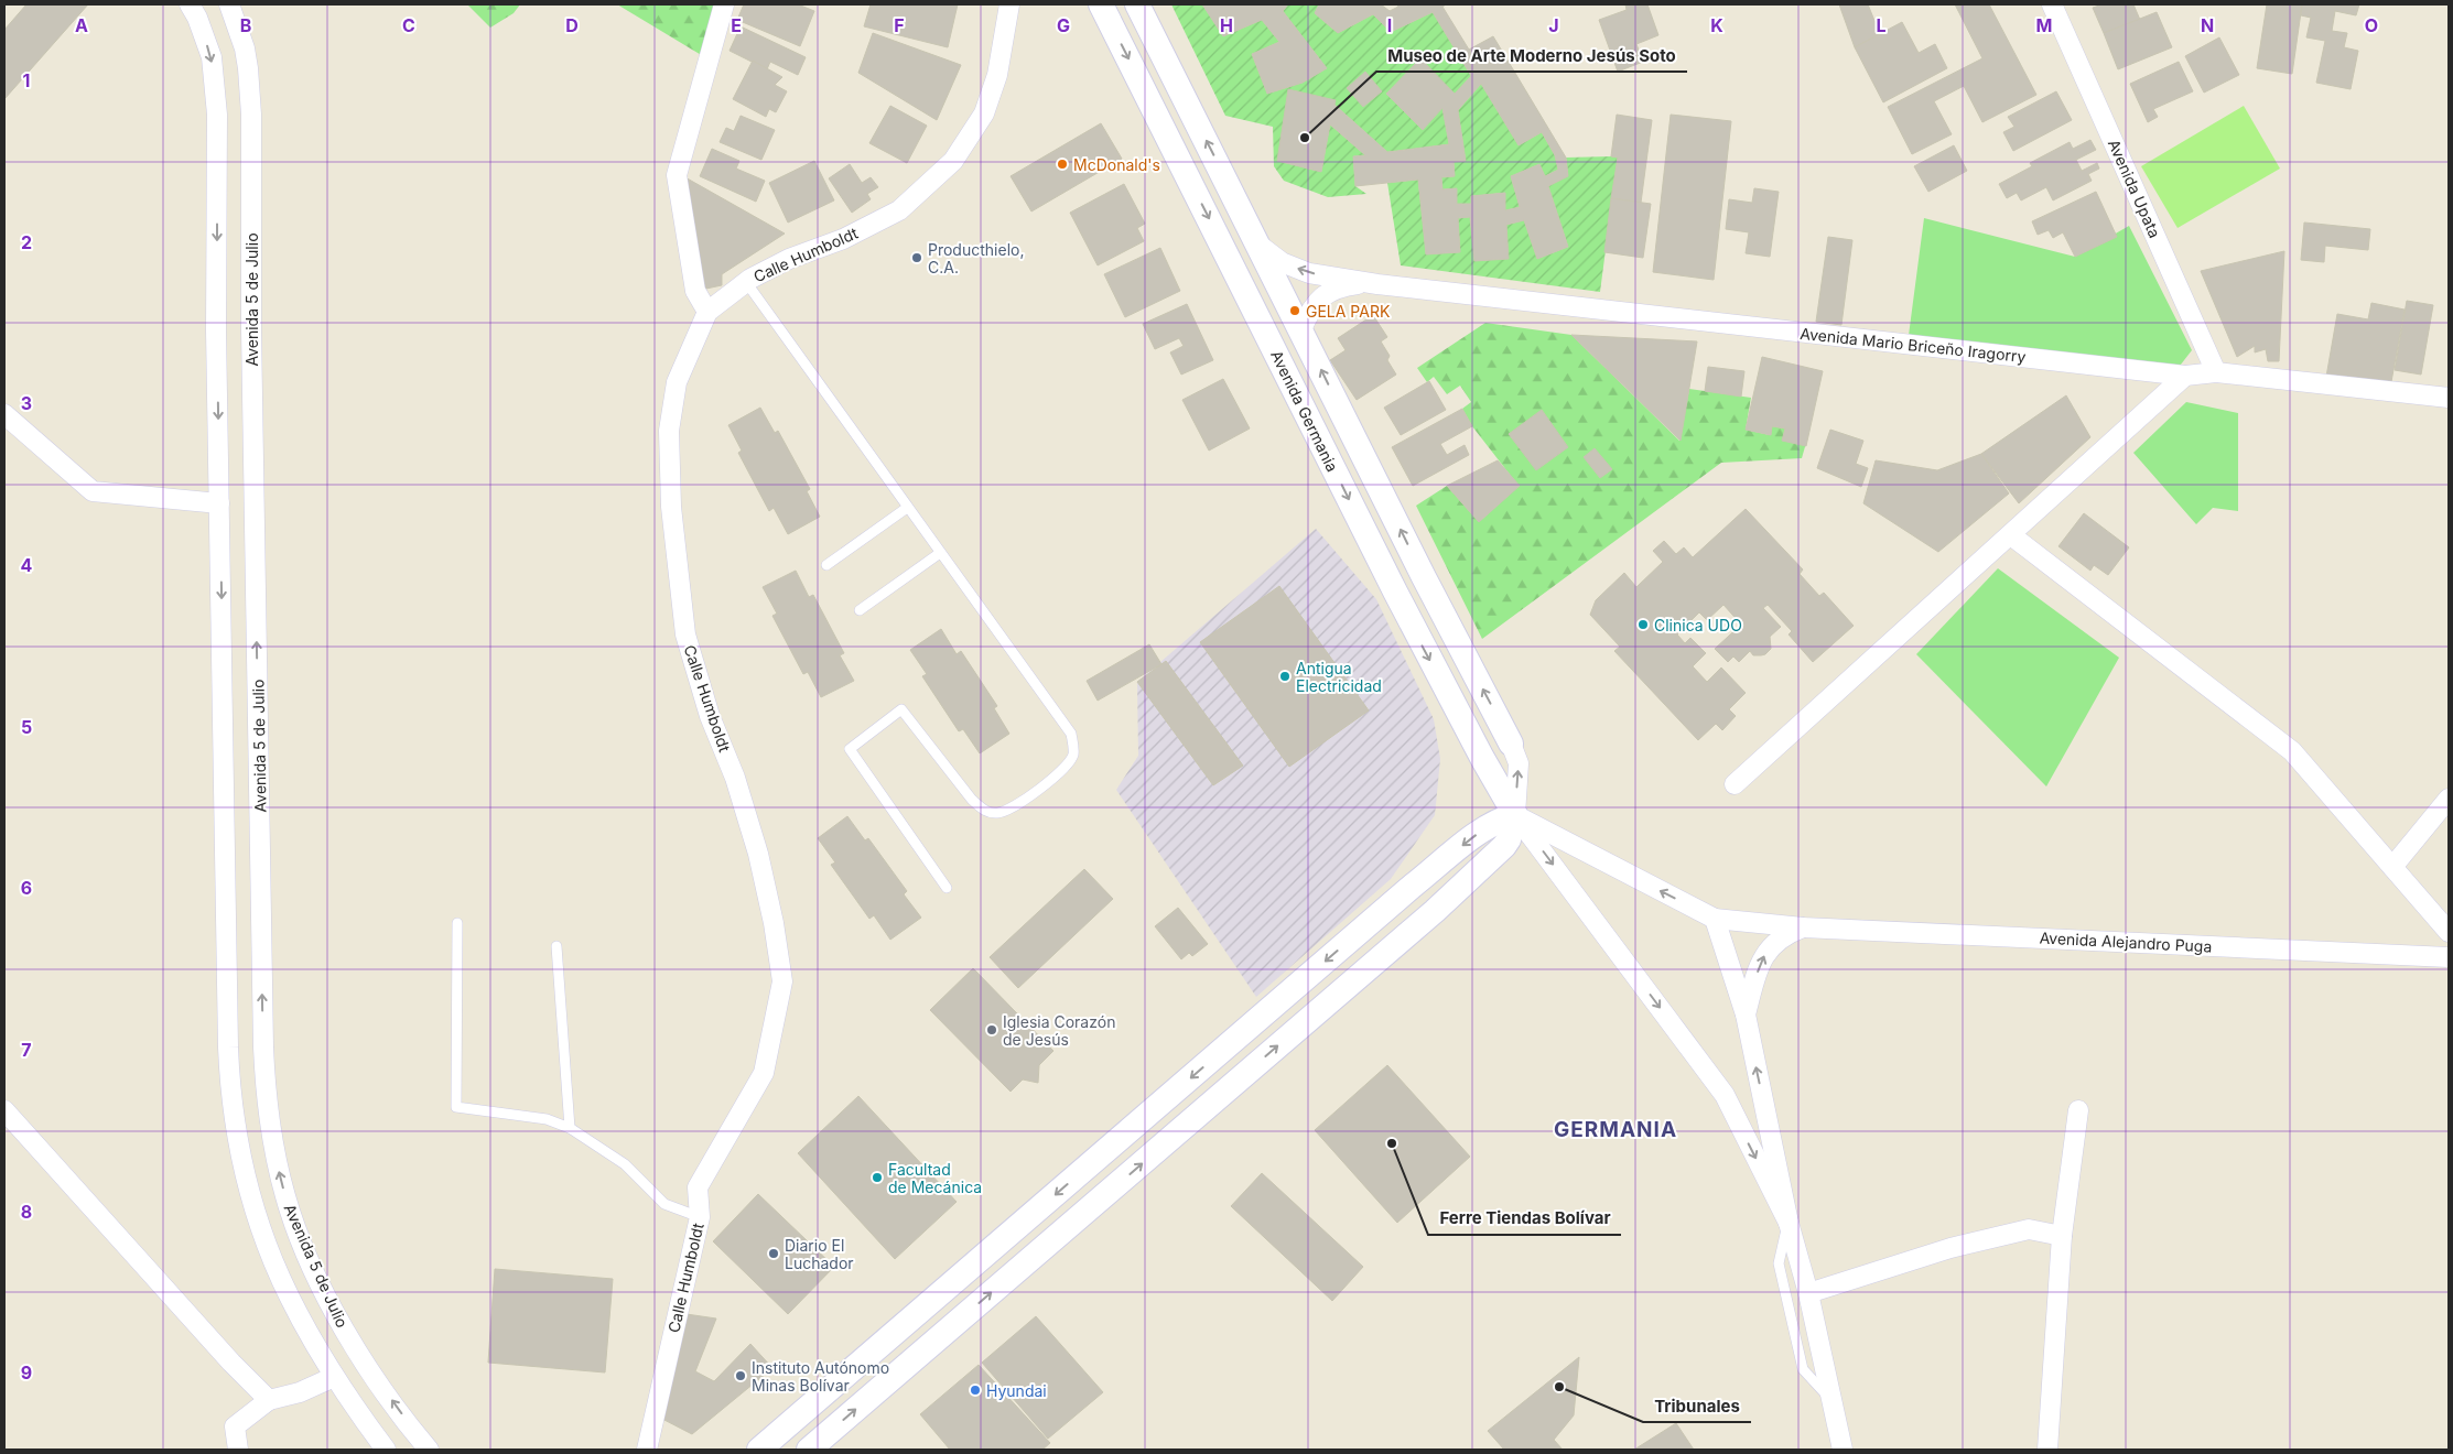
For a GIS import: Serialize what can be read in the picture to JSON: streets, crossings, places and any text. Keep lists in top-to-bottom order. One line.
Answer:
{"streets":{"street":["Avenida Upata","Calle Humboldt","Avenida 5 de Julio","Avenida Mario Briceño Iragorry","Avenida Germania","Avenida Alejandro Puga"]},"crossings":[["Avenida Upata","Avenida Mario Briceño Iragorry"]],"districts":["GERMANIA"],"places":["Museo de Arte Moderno Jesús Soto","McDonald's","Producthielo, C.A.","GELA PARK","Clinica UDO","Antigua Electricidad","Iglesia Corazón de Jesús","Ferre Tiendas Bolívar","Facultad de Mecánica","Diario El Luchador","Instituto Autónomo Minas Bolívar","Tribunales","Hyundai"],"grid":{"columns":["A","B","C","D","E","F","G","H","I","J","K","L","M","N","O"],"rows":["1","2","3","4","5","6","7","8","9"]}}
